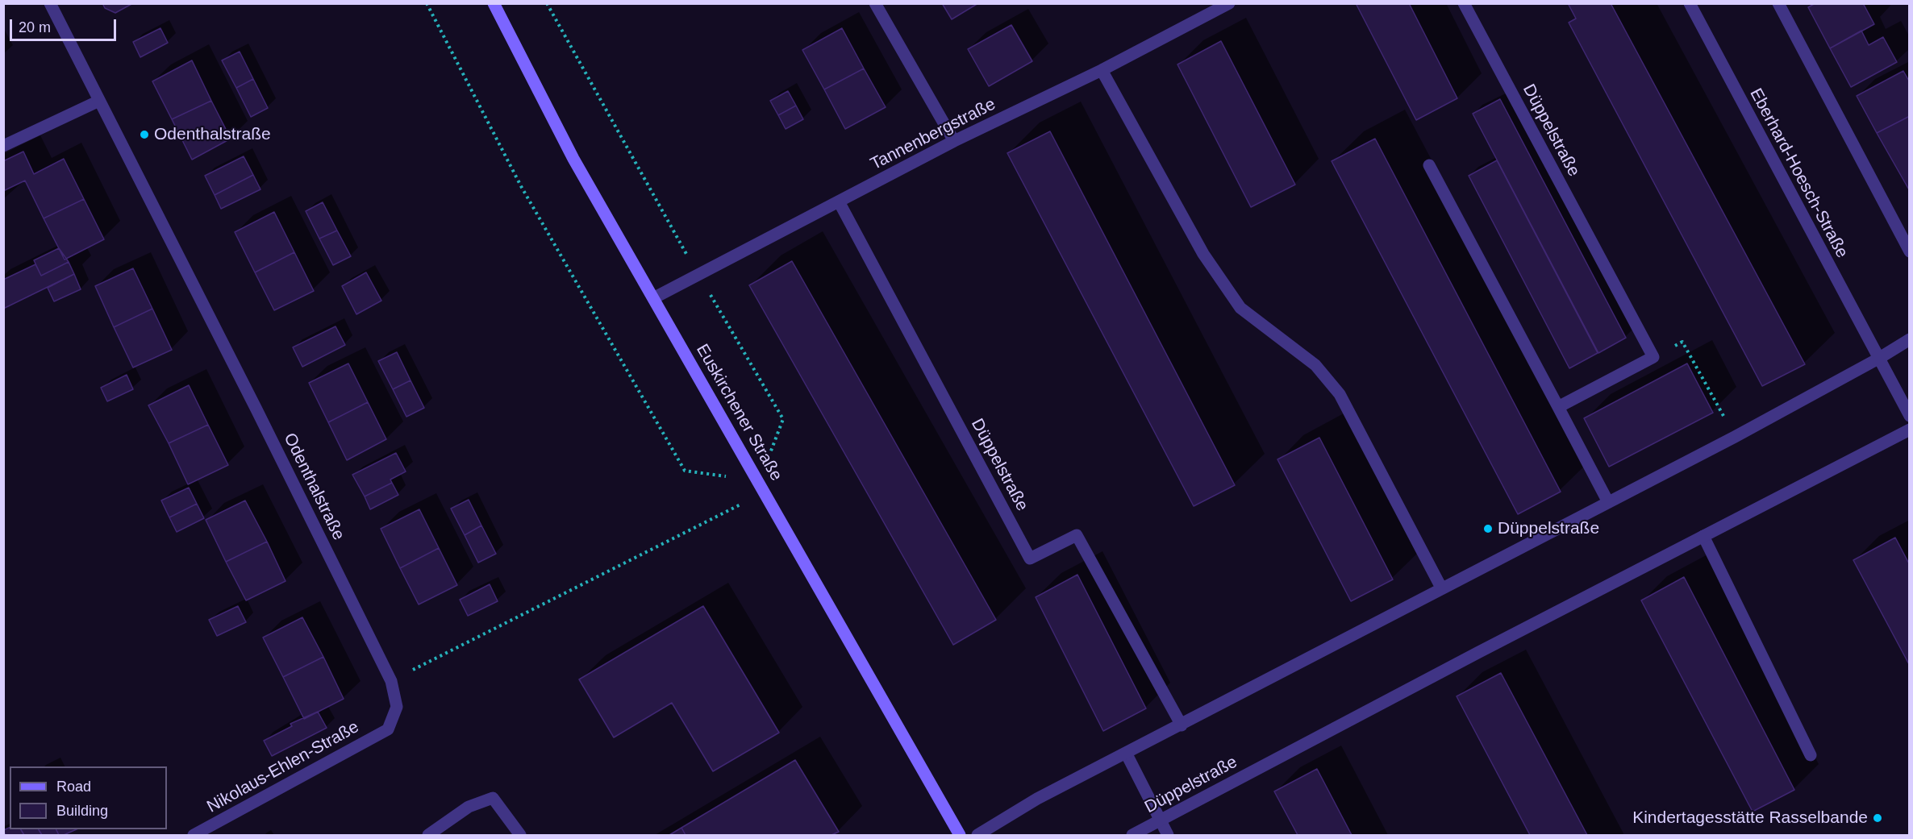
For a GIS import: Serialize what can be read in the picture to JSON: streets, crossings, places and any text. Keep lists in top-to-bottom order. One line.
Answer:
{"streets":{"street":["Düppelstraße","Tannenbergstraße","Eberhard-Hoesch-Straße","Euskirchener Straße","Odenthalstraße","Nikolaus-Ehlen-Straße"]},"crossings":[["Düppelstraße","Tannenbergstraße"],["Tannenbergstraße","Euskirchener Straße"],["Odenthalstraße","Nikolaus-Ehlen-Straße"]],"places":["Odenthalstraße","Düppelstraße","Kindertagesstätte Rasselbande"],"legend":["Road","Building"],"scale_bar":"20 m"}
